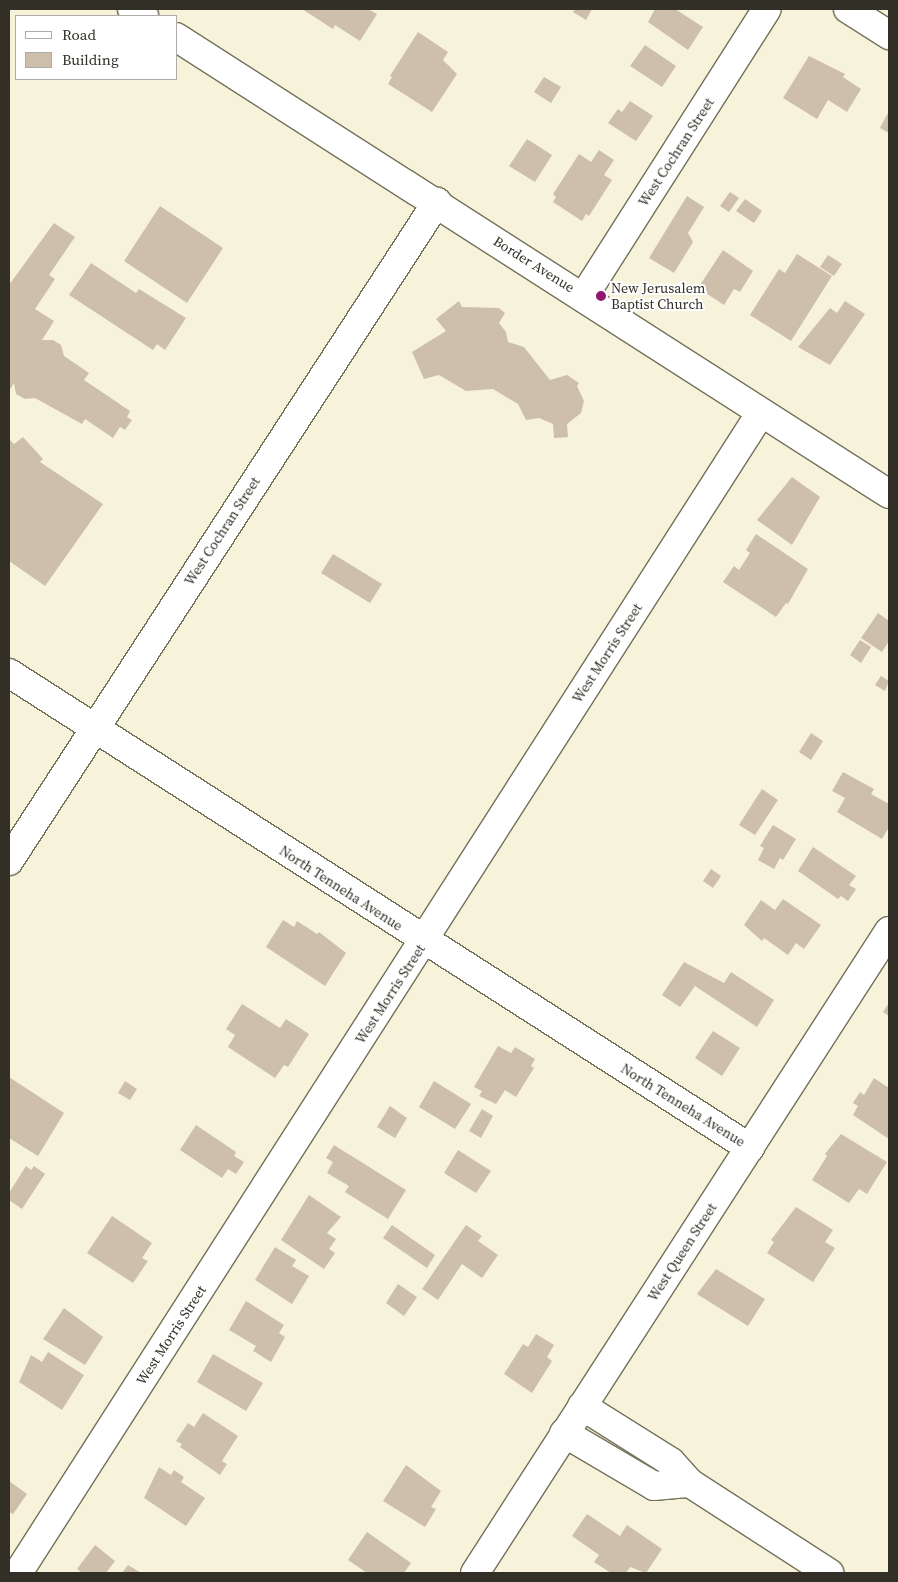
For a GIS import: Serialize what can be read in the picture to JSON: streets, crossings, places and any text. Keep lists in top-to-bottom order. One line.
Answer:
{"streets":{"street":["West Cochran Street","Border Avenue","West Morris Street","North Tenneha Avenue","West Queen Street"]},"crossings":[["West Cochran Street","Border Avenue"],["West Cochran Street","North Tenneha Avenue"],["Border Avenue","West Morris Street"],["West Morris Street","North Tenneha Avenue"],["North Tenneha Avenue","West Queen Street"]],"places":["New Jerusalem Baptist Church"],"legend":["Road","Building"]}
